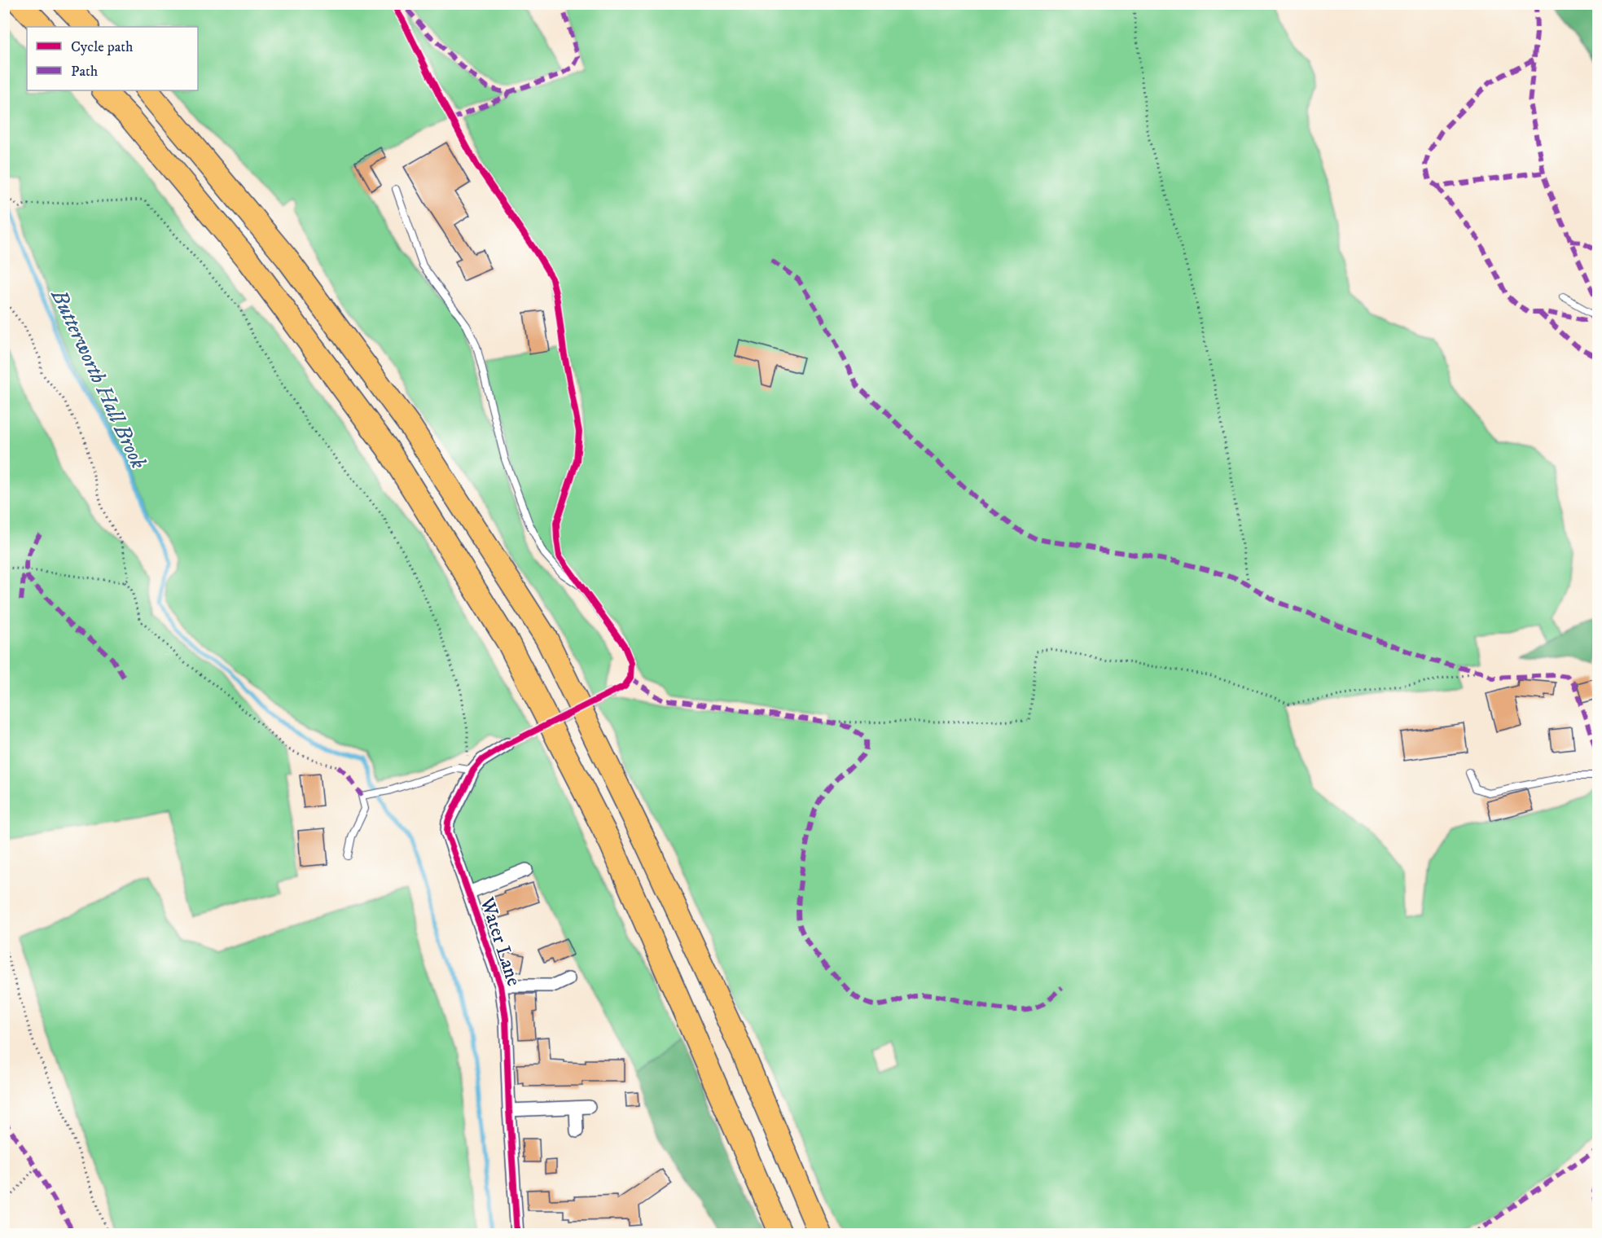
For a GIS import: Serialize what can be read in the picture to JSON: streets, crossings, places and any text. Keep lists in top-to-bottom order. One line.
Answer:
{"streets":{"street":["Water Lane"]},"water":["Butterworth Hall Brook"],"legend":["Cycle path","Path"]}
